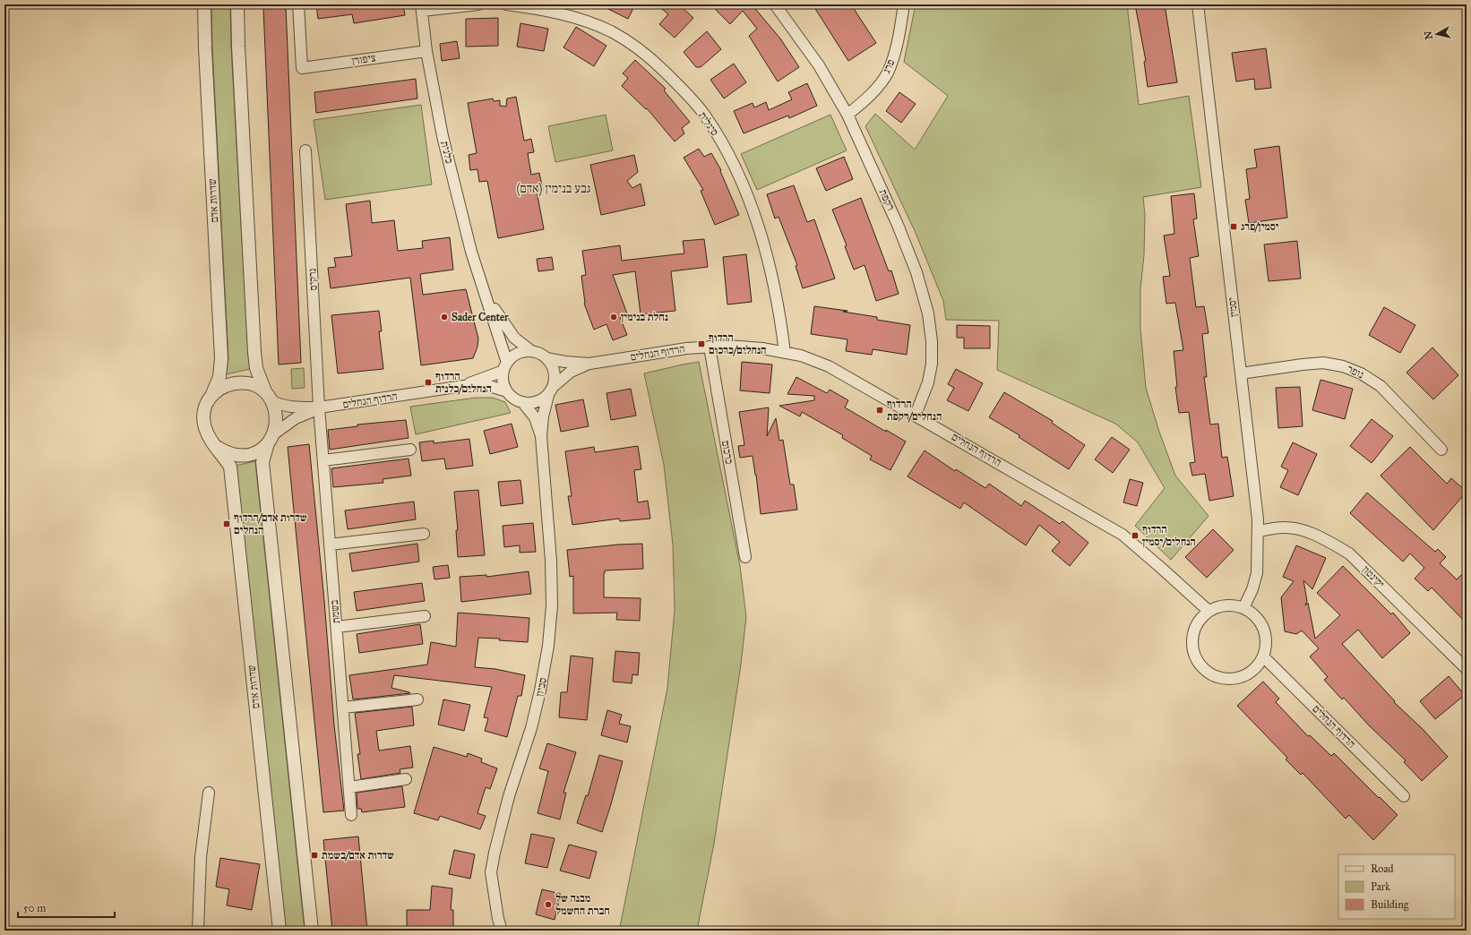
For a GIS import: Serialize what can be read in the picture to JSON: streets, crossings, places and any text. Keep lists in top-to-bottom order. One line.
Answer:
{"streets":{"street":["ציפורן","פרג","סיגלית","כלנית","רקפת","שדרות אדם","נרקיס","יסמין","הרדוף הנחלים","נופר","כרכום","יקינטון","בשמת","סביון"]},"crossings":[["ציפורן","כלנית"],["פרג","רקפת"],["סיגלית","הרדוף הנחלים"],["כלנית","הרדוף הנחלים"],["כלנית","סביון"],["רקפת","הרדוף הנחלים"],["שדרות אדם","הרדוף הנחלים"],["נרקיס","הרדוף הנחלים"],["נרקיס","בשמת"],["יסמין","הרדוף הנחלים"],["יסמין","נופר"],["יסמין","יקינטון"],["הרדוף הנחלים","כרכום"],["הרדוף הנחלים","בשמת"],["הרדוף הנחלים","סביון"]],"districts":["גבע בנימין (אדם)"],"places":{"transit":["יסמין/פרג","הרדוף הנחלים/כרכום","הרדוף הנחלים/כלנית","הרדוף הנחלים/רקפת","שדרות אדם/הרדוף הנחלים","הרדוף הנחלים/יסמין","שדרות אדם/בשמת"],"other":["Sader Center","נחלת בנימין","מבנה של חברת החשמל"]},"legend":["Road","Park","Building"],"scale_bar":"50 m","north":"left"}
